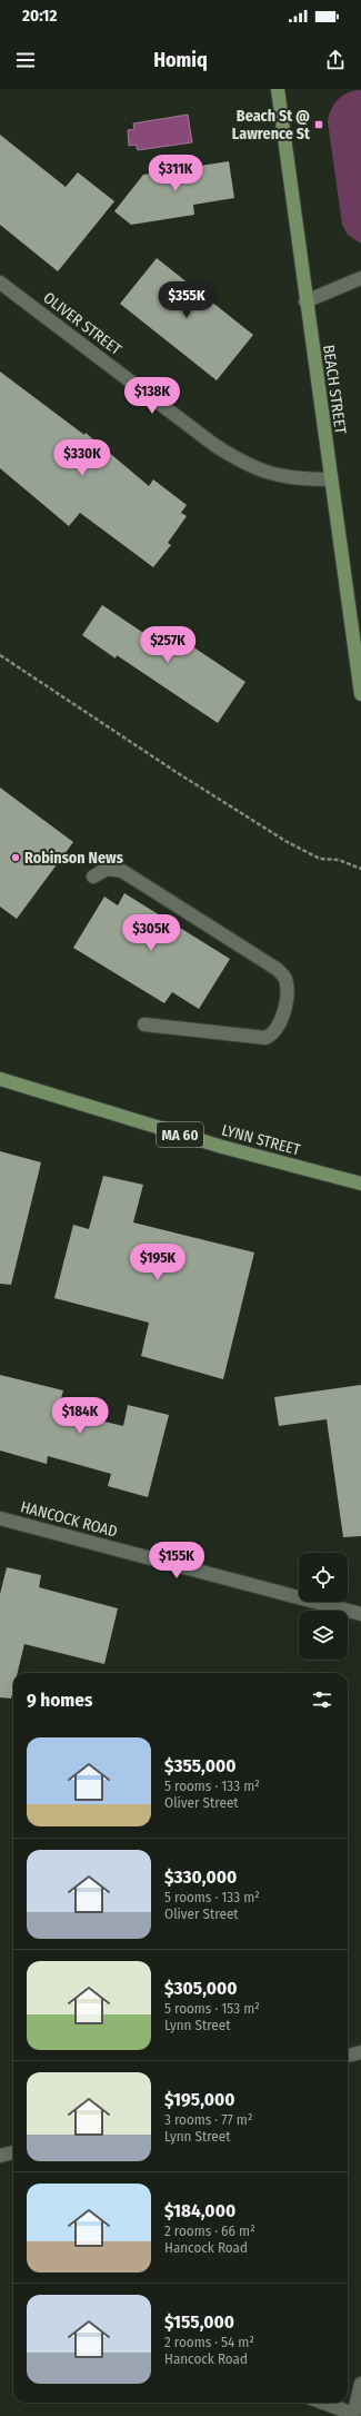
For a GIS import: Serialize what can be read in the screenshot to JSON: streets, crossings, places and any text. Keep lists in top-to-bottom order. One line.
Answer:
{"streets":{"main road":["BEACH STREET","MA 60","LYNN STREET"],"street":["OLIVER STREET","HANCOCK ROAD"]},"crossings":[["OLIVER STREET","BEACH STREET"]],"places":{"transit":["Beach St @ Lawrence St"],"other":["Robinson News"]},"page":{"status":"20:12","header":"Homiq","price":["$311K","$355K","$138K","$330K","$257K","$305K","$195K","$184K","$155K"],"heading":"9 homes","list":[{"name":"$355,000","note":"5 rooms · 133 m² · Oliver Street"},{"name":"$330,000","note":"5 rooms · 133 m² · Oliver Street"},{"name":"$305,000","note":"5 rooms · 153 m² · Lynn Street"},{"name":"$195,000","note":"3 rooms · 77 m² · Lynn Street"},{"name":"$184,000","note":"2 rooms · 66 m² · Hancock Road"},{"name":"$155,000","note":"2 rooms · 54 m² · Hancock Road"}]}}
